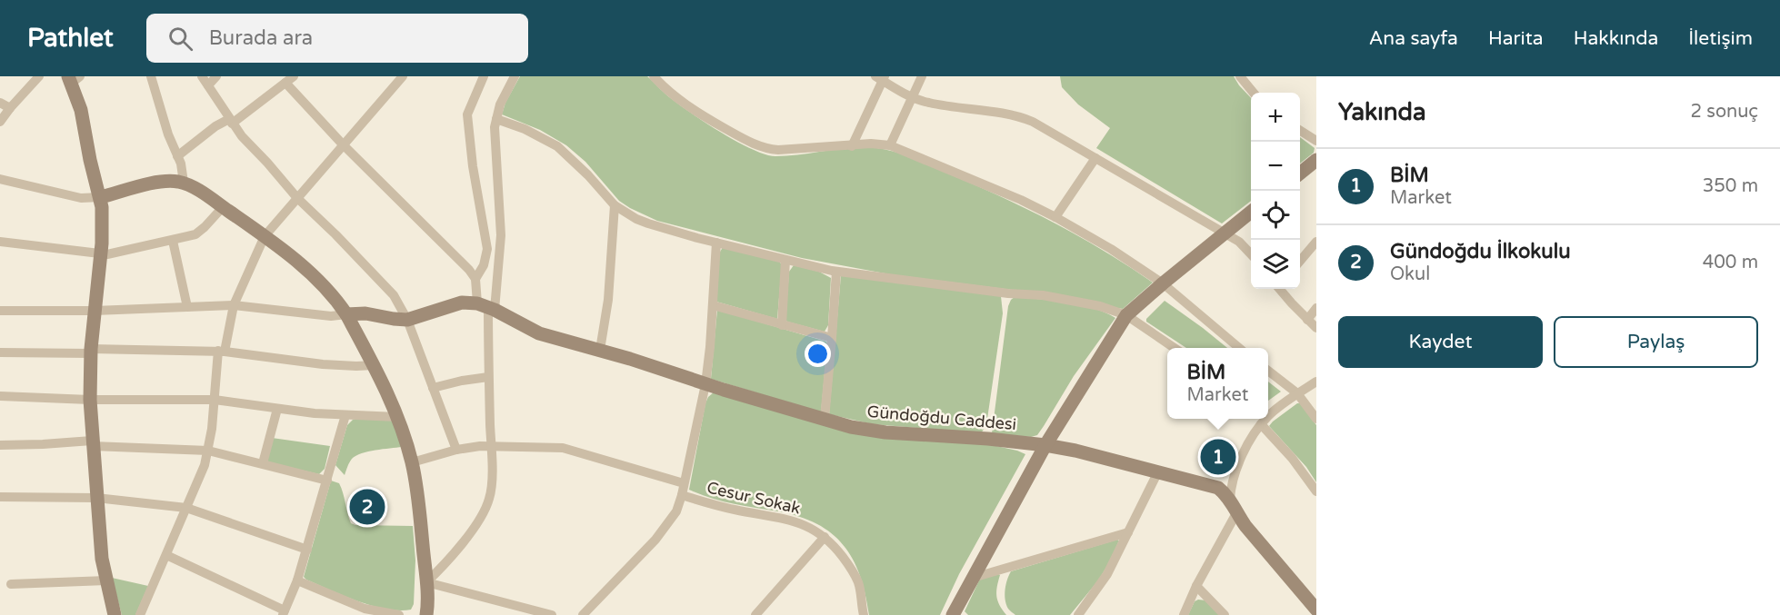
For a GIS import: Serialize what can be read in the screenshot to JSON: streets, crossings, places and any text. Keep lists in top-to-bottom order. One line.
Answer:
{"streets":{"street":["Gündoğdu Caddesi","Cesur Sokak"]},"page":{"header":"Pathlet","search":"Burada ara","nav":["Ana sayfa","Harita","Hakkında","İletişim"],"heading":["Yakında","2 sonuç"],"map_buttons":["+","−"],"list":[{"mark":"1","name":"BİM","note":"Market","value":"350 m"},{"mark":"2","name":"Gündoğdu İlkokulu","note":"Okul","value":"400 m"}],"buttons":["Kaydet","Paylaş"],"popup":["BİM","Market"],"pins":["1","2"]}}
